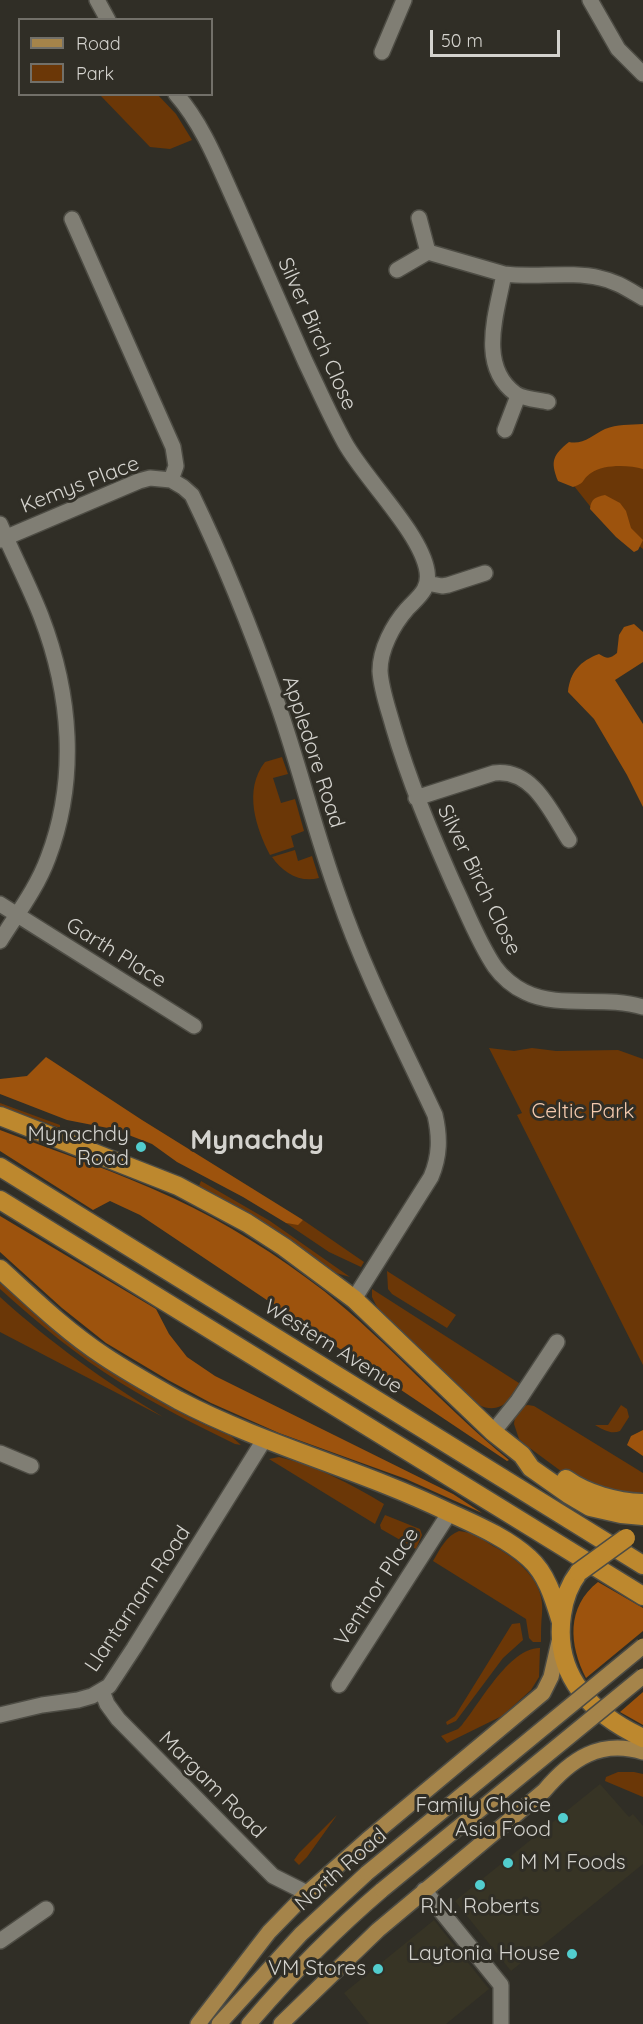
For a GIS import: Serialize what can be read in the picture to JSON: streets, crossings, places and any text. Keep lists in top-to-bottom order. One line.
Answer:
{"streets":{"highway":["Western Avenue"],"main road":["North Road"],"street":["Silver Birch Close","Kemys Place","Appledore Road","Garth Place","Ventnor Place","Llantarnam Road","Margam Road"]},"crossings":[["Kemys Place","Appledore Road"],["Llantarnam Road","Margam Road"]],"districts":["Mynachdy"],"parks":["Celtic Park"],"places":["Mynachdy Road","Family Choice Asia Food","M M Foods","R.N. Roberts","Laytonia House","VM Stores"],"legend":["Road","Park"],"scale_bar":"50 m"}
